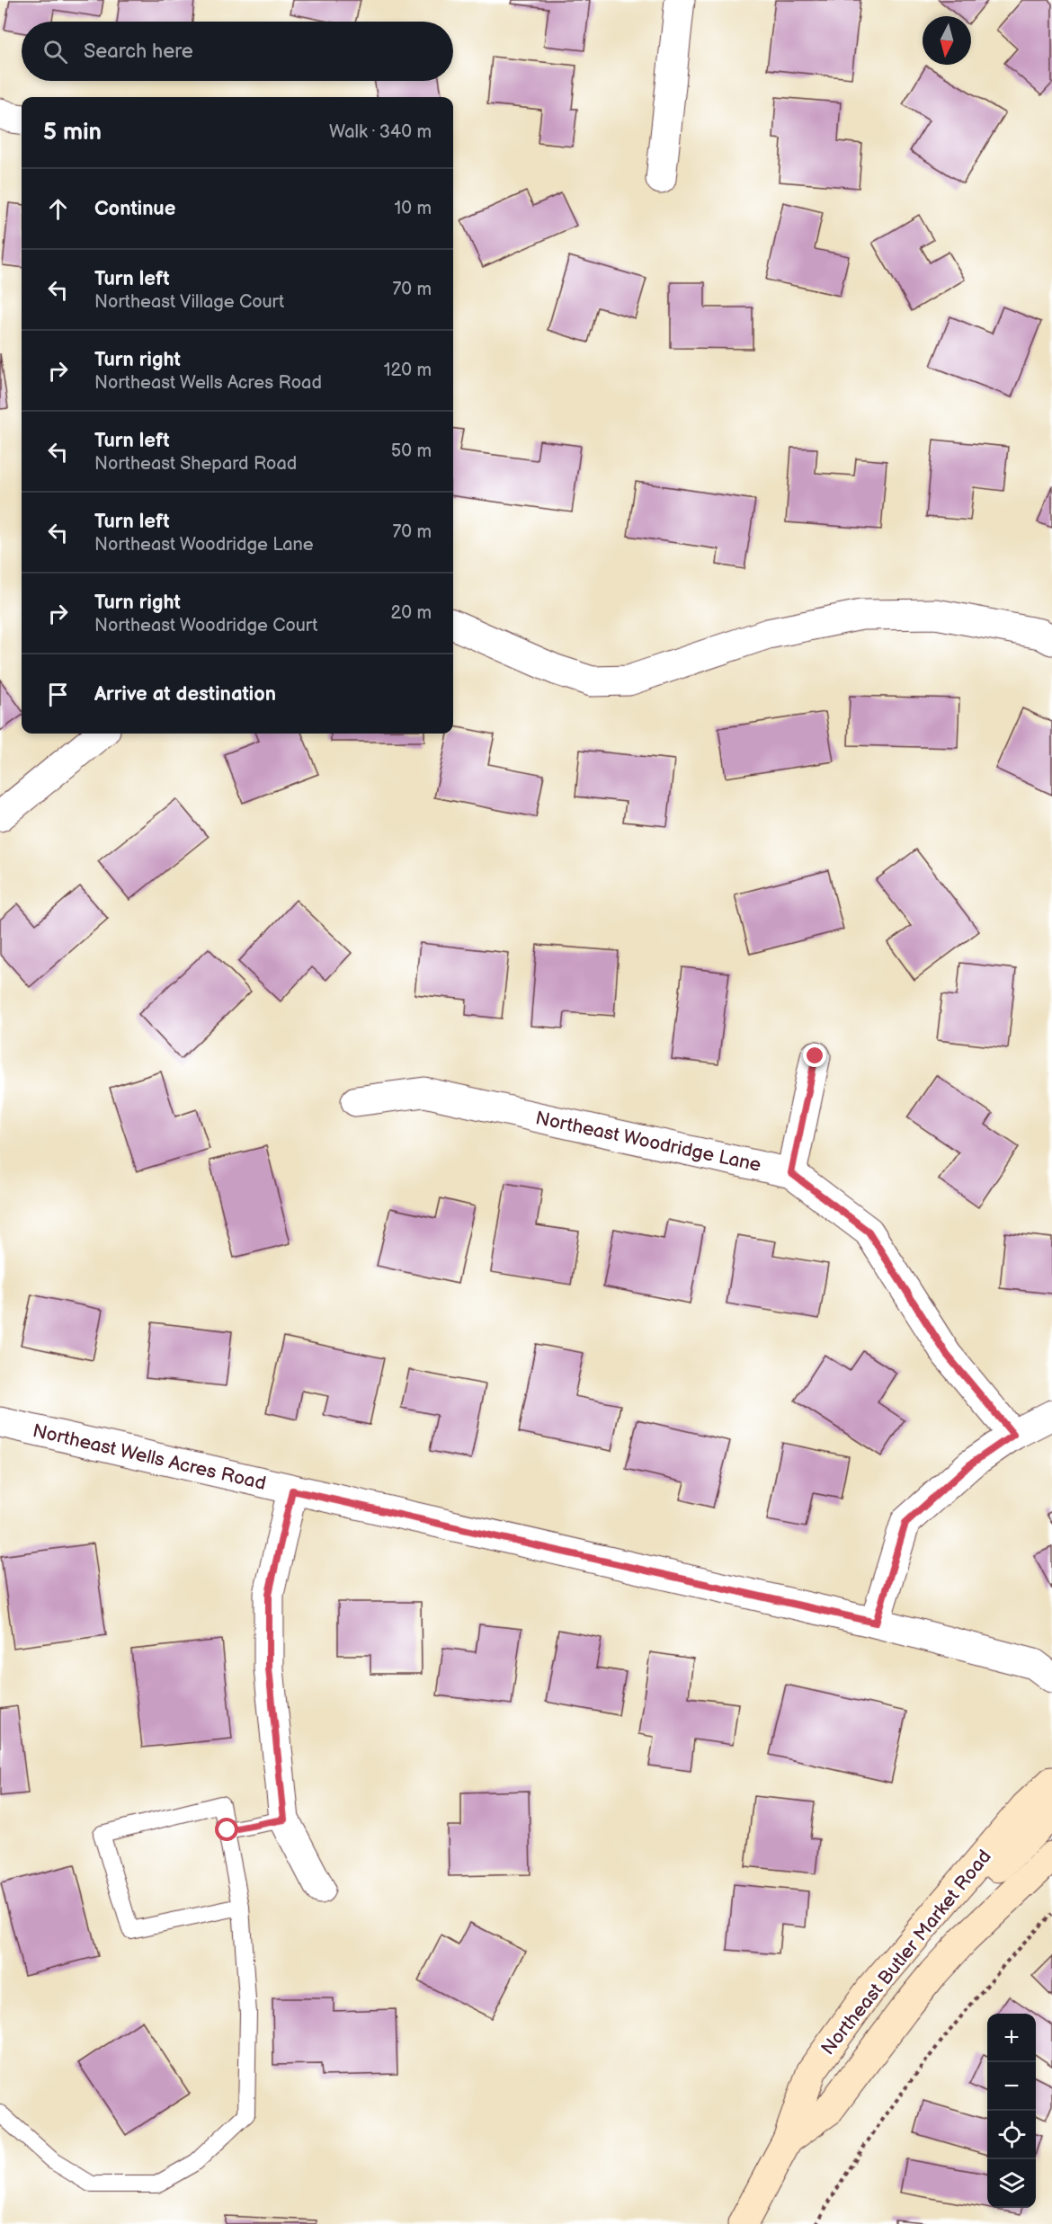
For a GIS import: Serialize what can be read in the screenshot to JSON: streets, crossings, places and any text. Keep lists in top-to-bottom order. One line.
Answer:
{"streets":{"main road":["Northeast Butler Market Road"],"street":["Northeast Woodridge Lane","Northeast Wells Acres Road"]},"north":"bottom","page":{"search":"Search here","heading":["5 min","Walk · 340 m"],"list":[["Continue","10 m"],["Turn left","Northeast Village Court","70 m"],["Turn right","Northeast Wells Acres Road","120 m"],["Turn left","Northeast Shepard Road","50 m"],["Turn left","Northeast Woodridge Lane","70 m"],["Turn right","Northeast Woodridge Court","20 m"],"Arrive at destination"],"map_buttons":["+","−"]}}
